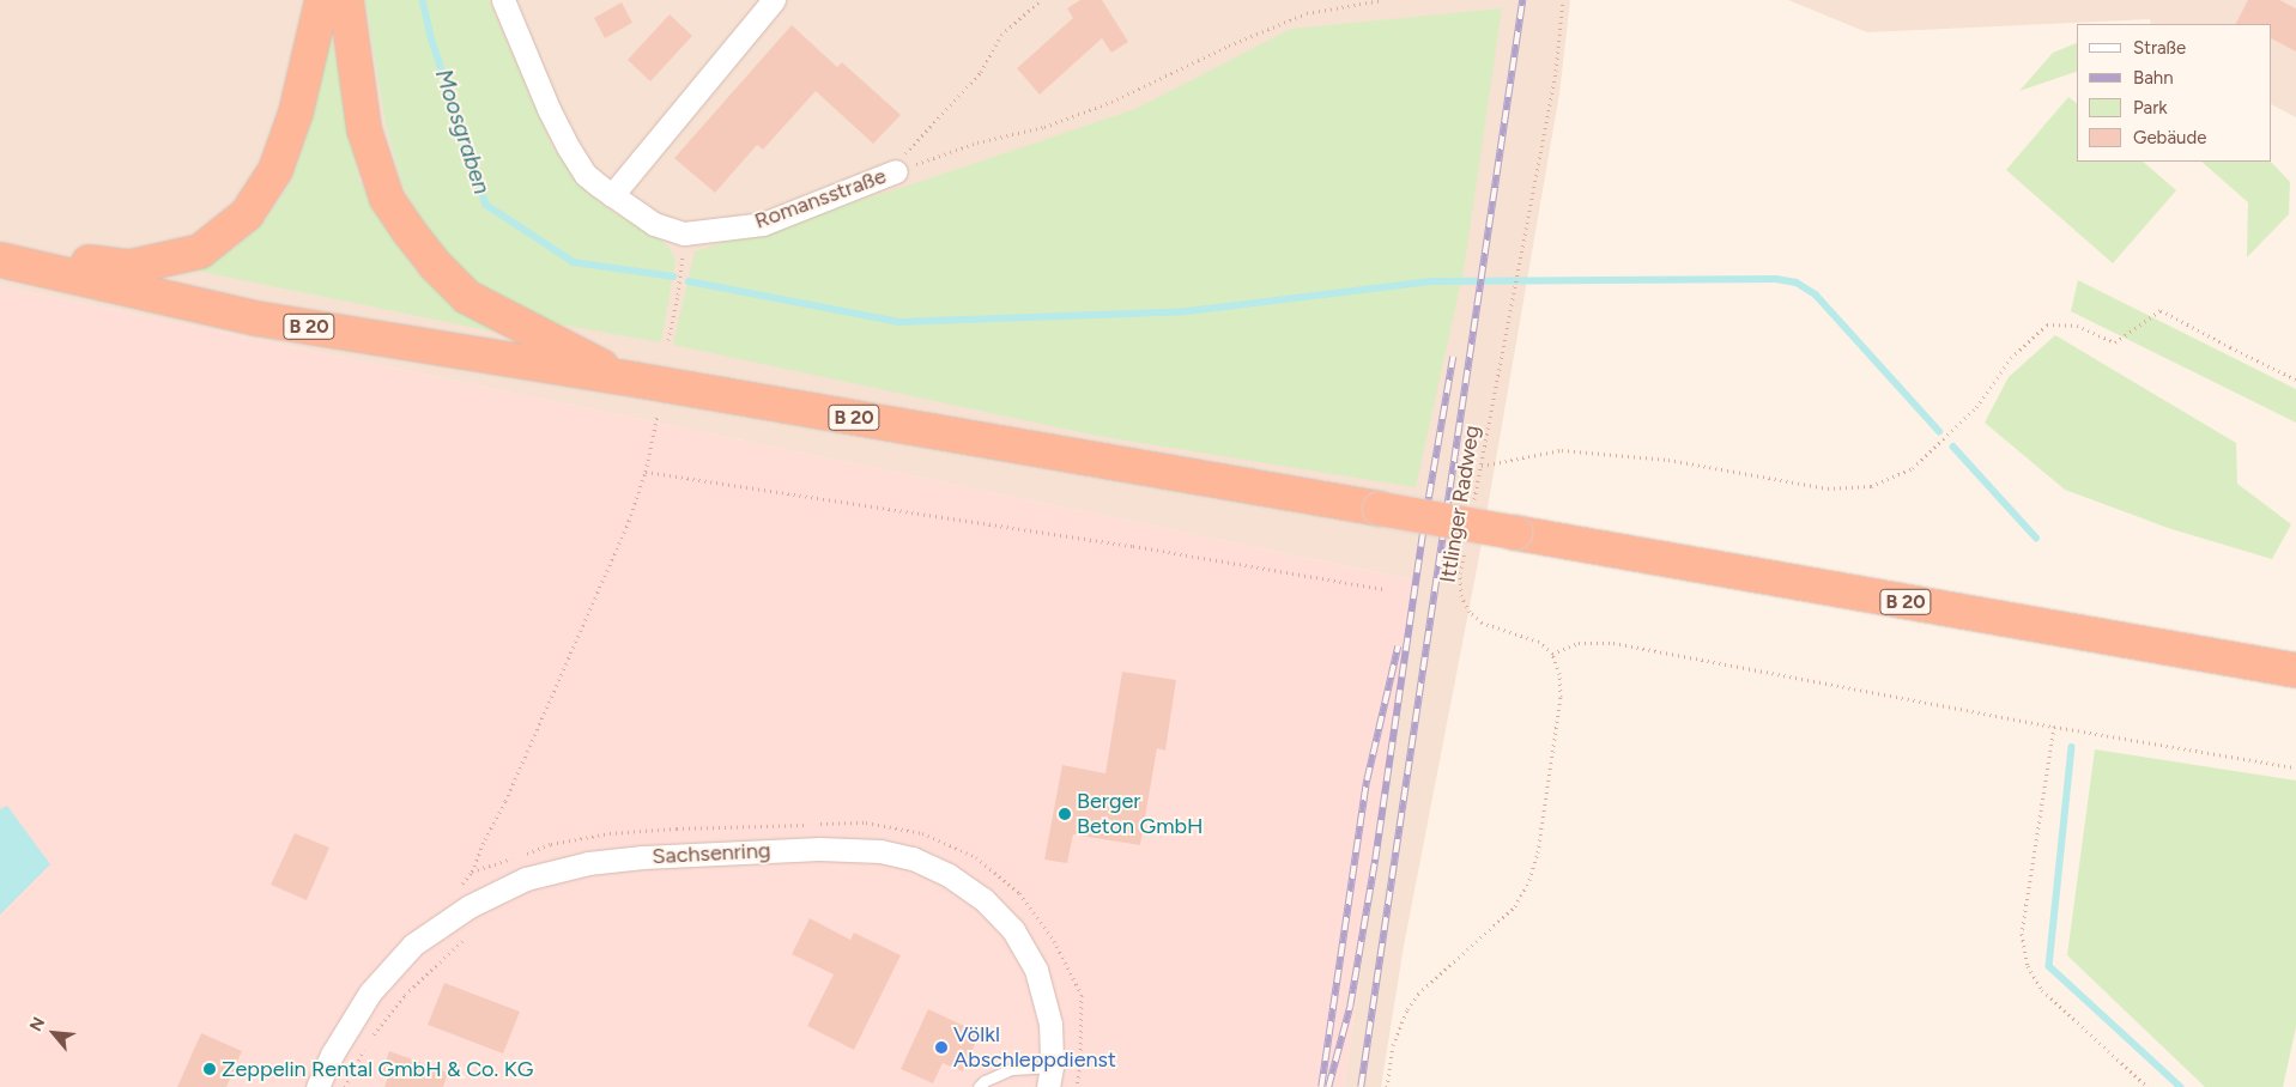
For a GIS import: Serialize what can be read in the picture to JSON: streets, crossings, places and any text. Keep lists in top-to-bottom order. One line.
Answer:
{"streets":{"highway":["B 20"],"street":["Romansstraße","Sachsenring"],"path":["Ittlinger Radweg"]},"water":["Moosgraben"],"places":["Berger Beton GmbH","Völkl Abschleppdienst","Zeppelin Rental GmbH & Co. KG"],"legend":["Straße","Bahn","Park","Gebäude"],"north":"top left"}
